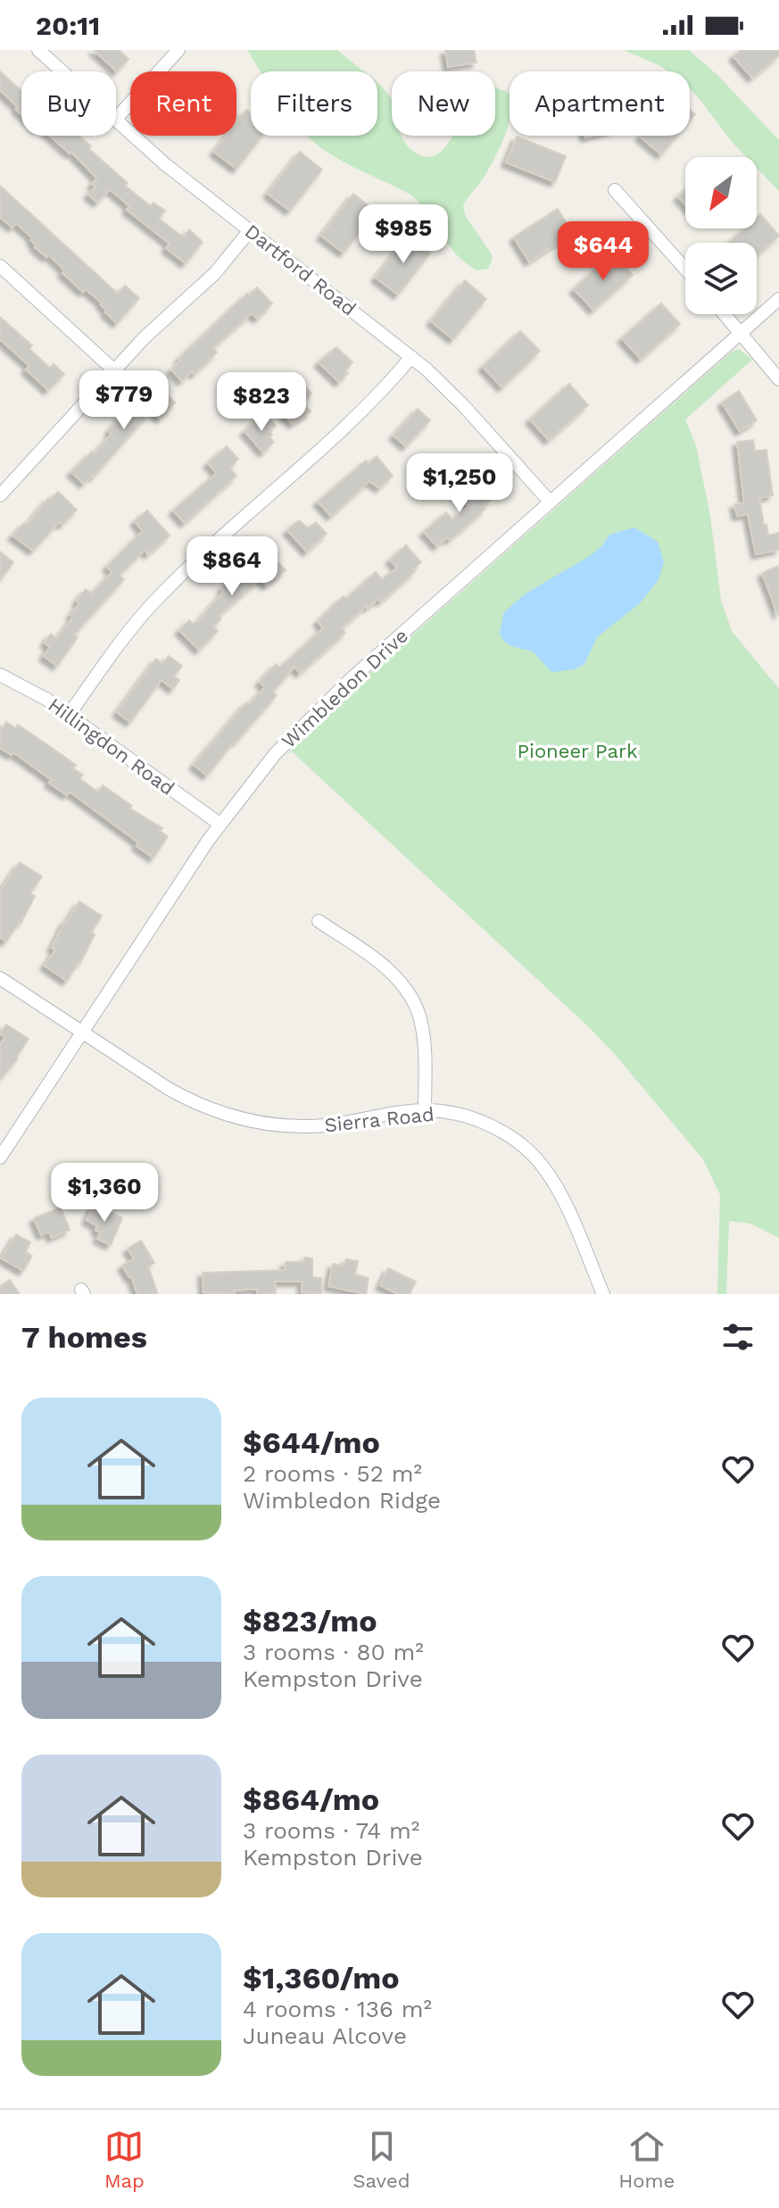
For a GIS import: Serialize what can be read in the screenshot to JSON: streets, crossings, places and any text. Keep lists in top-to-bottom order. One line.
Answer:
{"streets":{"street":["Dartford Road","Wimbledon Drive","Hillingdon Road","Sierra Road"]},"crossings":[["Dartford Road","Wimbledon Drive"],["Wimbledon Drive","Hillingdon Road"],["Wimbledon Drive","Sierra Road"]],"parks":["Pioneer Park"],"north":"bottom left","page":{"status":"20:11","chip":["Buy","Rent","Filters","New","Apartment"],"price":["$985","$644","$779","$823","$1,250","$864","$1,360"],"heading":"7 homes","list":[{"name":"$644/mo","note":"2 rooms · 52 m² · Wimbledon Ridge"},{"name":"$823/mo","note":"3 rooms · 80 m² · Kempston Drive"},{"name":"$864/mo","note":"3 rooms · 74 m² · Kempston Drive"},{"name":"$1,360/mo","note":"4 rooms · 136 m² · Juneau Alcove"}],"tabs":["Map","Saved","Home"]}}
